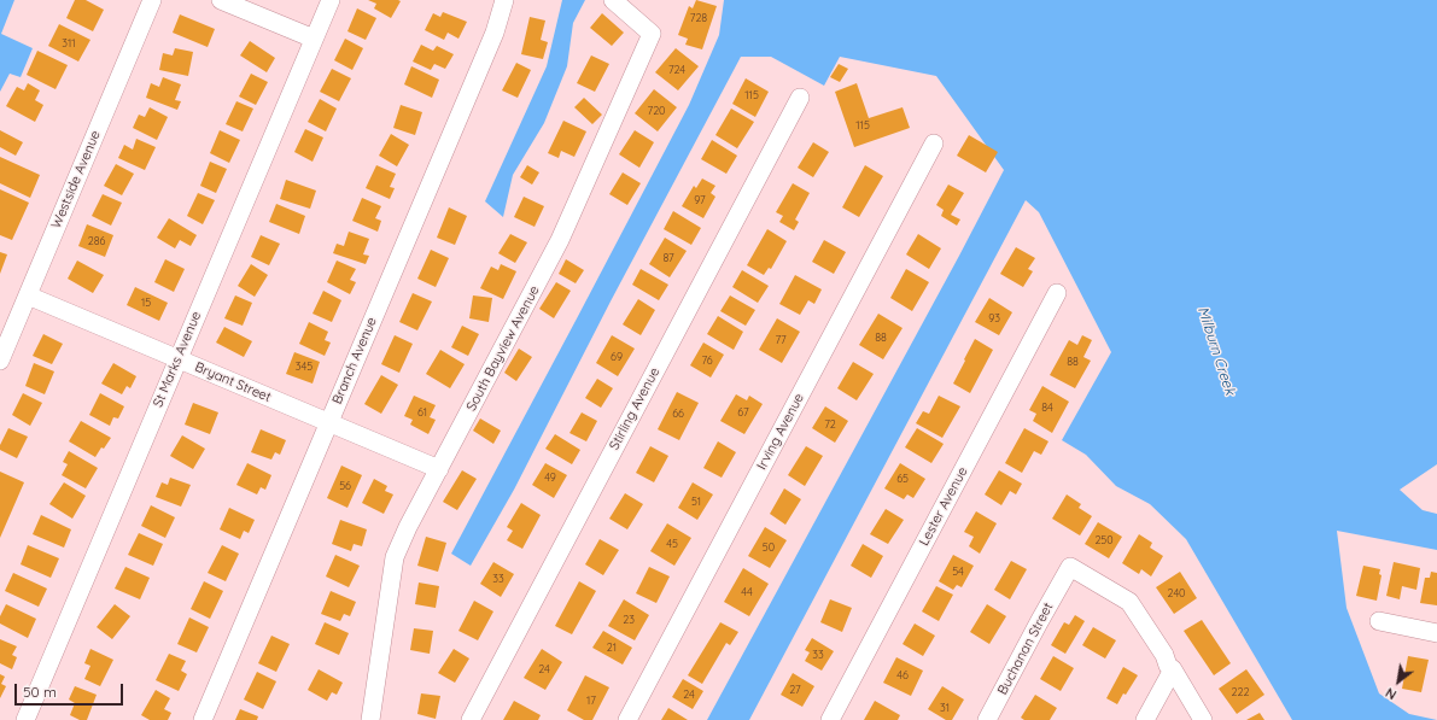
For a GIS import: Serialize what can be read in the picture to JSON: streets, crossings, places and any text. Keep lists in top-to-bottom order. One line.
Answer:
{"streets":{"street":["Westside Avenue","South Bayview Avenue","St Marks Avenue","Branch Avenue","Bryant Street","Stirling Avenue","Irving Avenue","Lester Avenue","Buchanan Street"]},"crossings":[["Westside Avenue","Bryant Street"],["South Bayview Avenue","Bryant Street"],["St Marks Avenue","Bryant Street"],["Branch Avenue","Bryant Street"]],"water":["Milburn Creek"],"house_numbers":["728","311","724","115","720","115","97","286","87","15","93","88","77","69","76","88","345","84","61","67","66","72","49","65","56","51","250","45","50","54","33","44","240","23","21","33","24","46","27","222","24","17","31"],"scale_bar":"50 m","north":"bottom left"}
